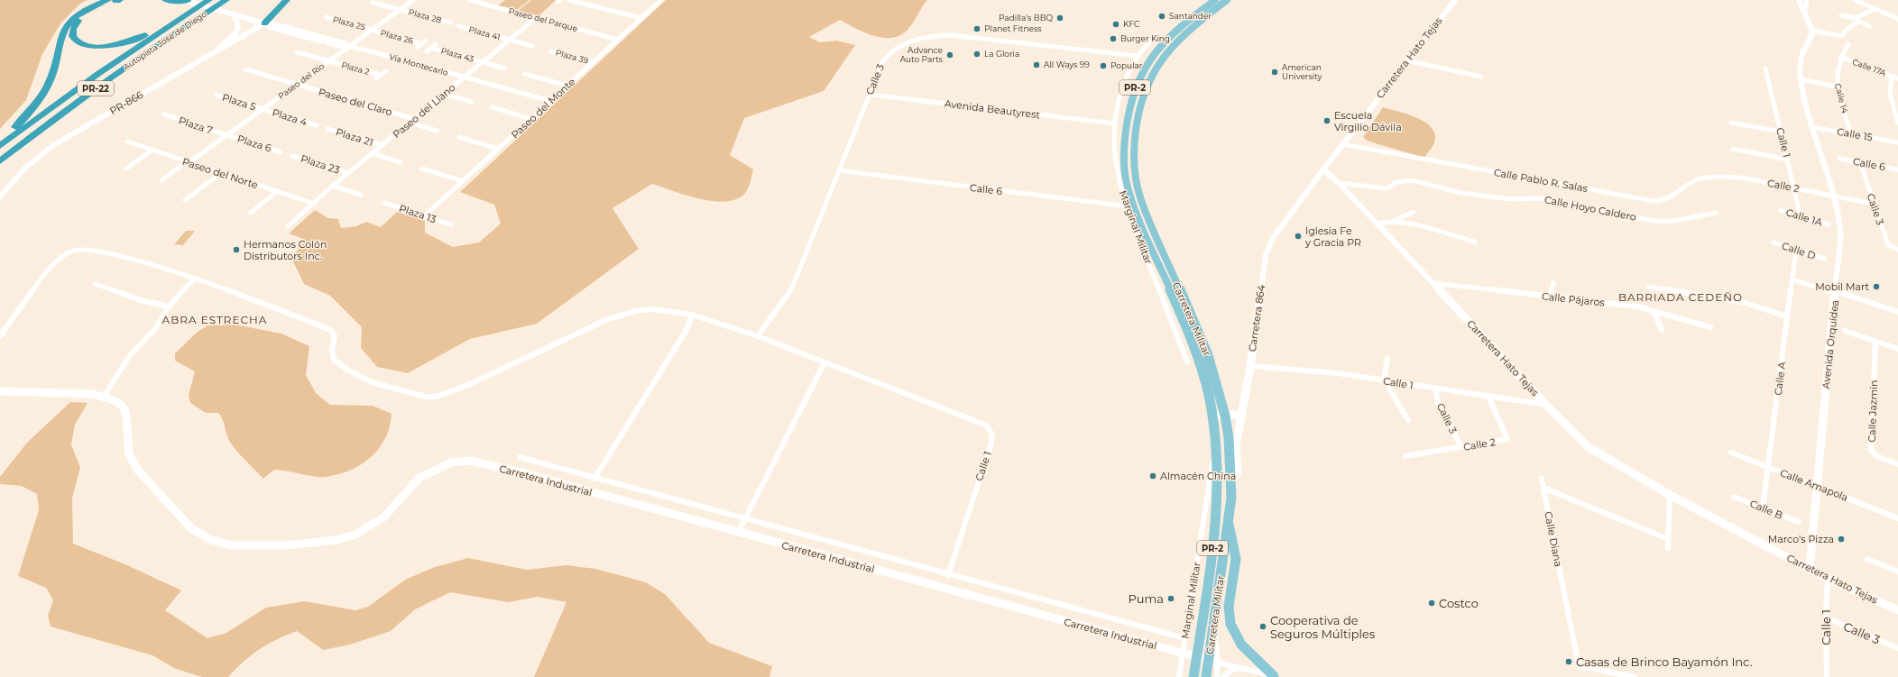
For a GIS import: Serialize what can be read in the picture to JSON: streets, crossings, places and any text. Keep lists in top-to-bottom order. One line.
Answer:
{"streets":{"highway":["Autopista José de Diego","PR-22"],"main road":["PR-2","Carretera Militar"],"street":["Plaza 28","Paseo del Parque","Plaza 25","Plaza 41","Plaza 26","Plaza 43","Plaza 39","Carretera Hato Tejas","Vía Montecarlo","Calle 17A","Plaza 2","Calle 3","Paseo del Río","Calle 14","Plaza 5","Paseo del Claro","PR-866","Paseo del Monte","Avenida Beautyrest","Paseo del Llano","Plaza 4","Plaza 7","Calle 15","Plaza 21","Calle 1","Plaza 6","Plaza 23","Calle 6","Paseo del Norte","Calle Pablo R. Salas","Calle 2","Calle Hoyo Caldero","Plaza 13","Calle 1A","Marginal Militar","Calle D","Calle Pájaros","Carretera 864","Avenida Orquídea","Calle A","Calle Jazmín","Carretera Industrial","Calle Amapola","Calle B","Calle Diana"]},"crossings":[["Plaza 28","Paseo del Río"],["Paseo del Parque","Paseo del Monte"],["Paseo del Parque","Paseo del Llano"],["Plaza 25","Plaza 26"],["Plaza 25","Paseo del Río"],["Plaza 41","Paseo del Llano"],["Plaza 26","Paseo del Río"],["Plaza 43","Paseo del Llano"],["Plaza 39","Paseo del Monte"],["Carretera Hato Tejas","Calle 1"],["Carretera Hato Tejas","Calle Pablo R. Salas"],["Carretera Hato Tejas","Calle Hoyo Caldero"],["Carretera Hato Tejas","Calle Pájaros"],["Carretera Hato Tejas","Carretera 864"],["Carretera Hato Tejas","Avenida Orquídea"],["Vía Montecarlo","Paseo del Río"],["Vía Montecarlo","PR-866"],["Vía Montecarlo","Paseo del Monte"],["Vía Montecarlo","Paseo del Llano"],["Calle 17A","Calle 14"],["Plaza 2","Paseo del Río"],["Calle 3","Avenida Beautyrest"],["Calle 3","Calle 1"],["Calle 3","Calle 6"],["Calle 3","Calle 2"],["Calle 3","Marginal Militar"],["Paseo del Río","Plaza 5"],["Paseo del Río","Paseo del Claro"],["Paseo del Río","Plaza 4"],["Paseo del Río","Plaza 7"],["Paseo del Río","Plaza 6"],["Paseo del Río","Paseo del Norte"],["Calle 14","Calle 15"],["Plaza 5","Plaza 4"],["Paseo del Claro","Paseo del Llano"],["Paseo del Monte","Plaza 13"],["Avenida Beautyrest","Marginal Militar"],["Paseo del Llano","Plaza 21"],["Paseo del Llano","Plaza 23"],["Paseo del Llano","Paseo del Norte"],["Plaza 7","Plaza 6"],["Calle 15","Avenida Orquídea"],["Calle 1","Calle 2"],["Calle 1","Calle 1A"],["Calle 1","Carretera 864"],["Calle 6","Marginal Militar"],["Calle 6","Carretera Militar"],["Calle Pablo R. Salas","Calle 2"],["Calle 2","Avenida Orquídea"],["Marginal Militar","Carretera Militar"],["Marginal Militar","Carretera Industrial"],["Calle D","Calle A"],["Carretera 864","Carretera Militar"],["Avenida Orquídea","Calle Amapola"],["Calle A","Calle Amapola"],["Calle A","Calle B"]],"districts":["BARRIADA CEDEÑO","ABRA ESTRECHA"],"places":["Santander","Padilla's BBQ","KFC","Planet Fitness","Burger King","La Gloria","Advance Auto Parts","All Ways 99","Popular","American University","Escuela Virgilio Dávila","Iglesia Fe y Gracia PR","Hermanos Colón Distributors Inc.","Mobil Mart","Almacén China","Marco's Pizza","Puma","Costco","Cooperativa de Seguros Múltiples","Casas de Brinco Bayamón Inc."]}
